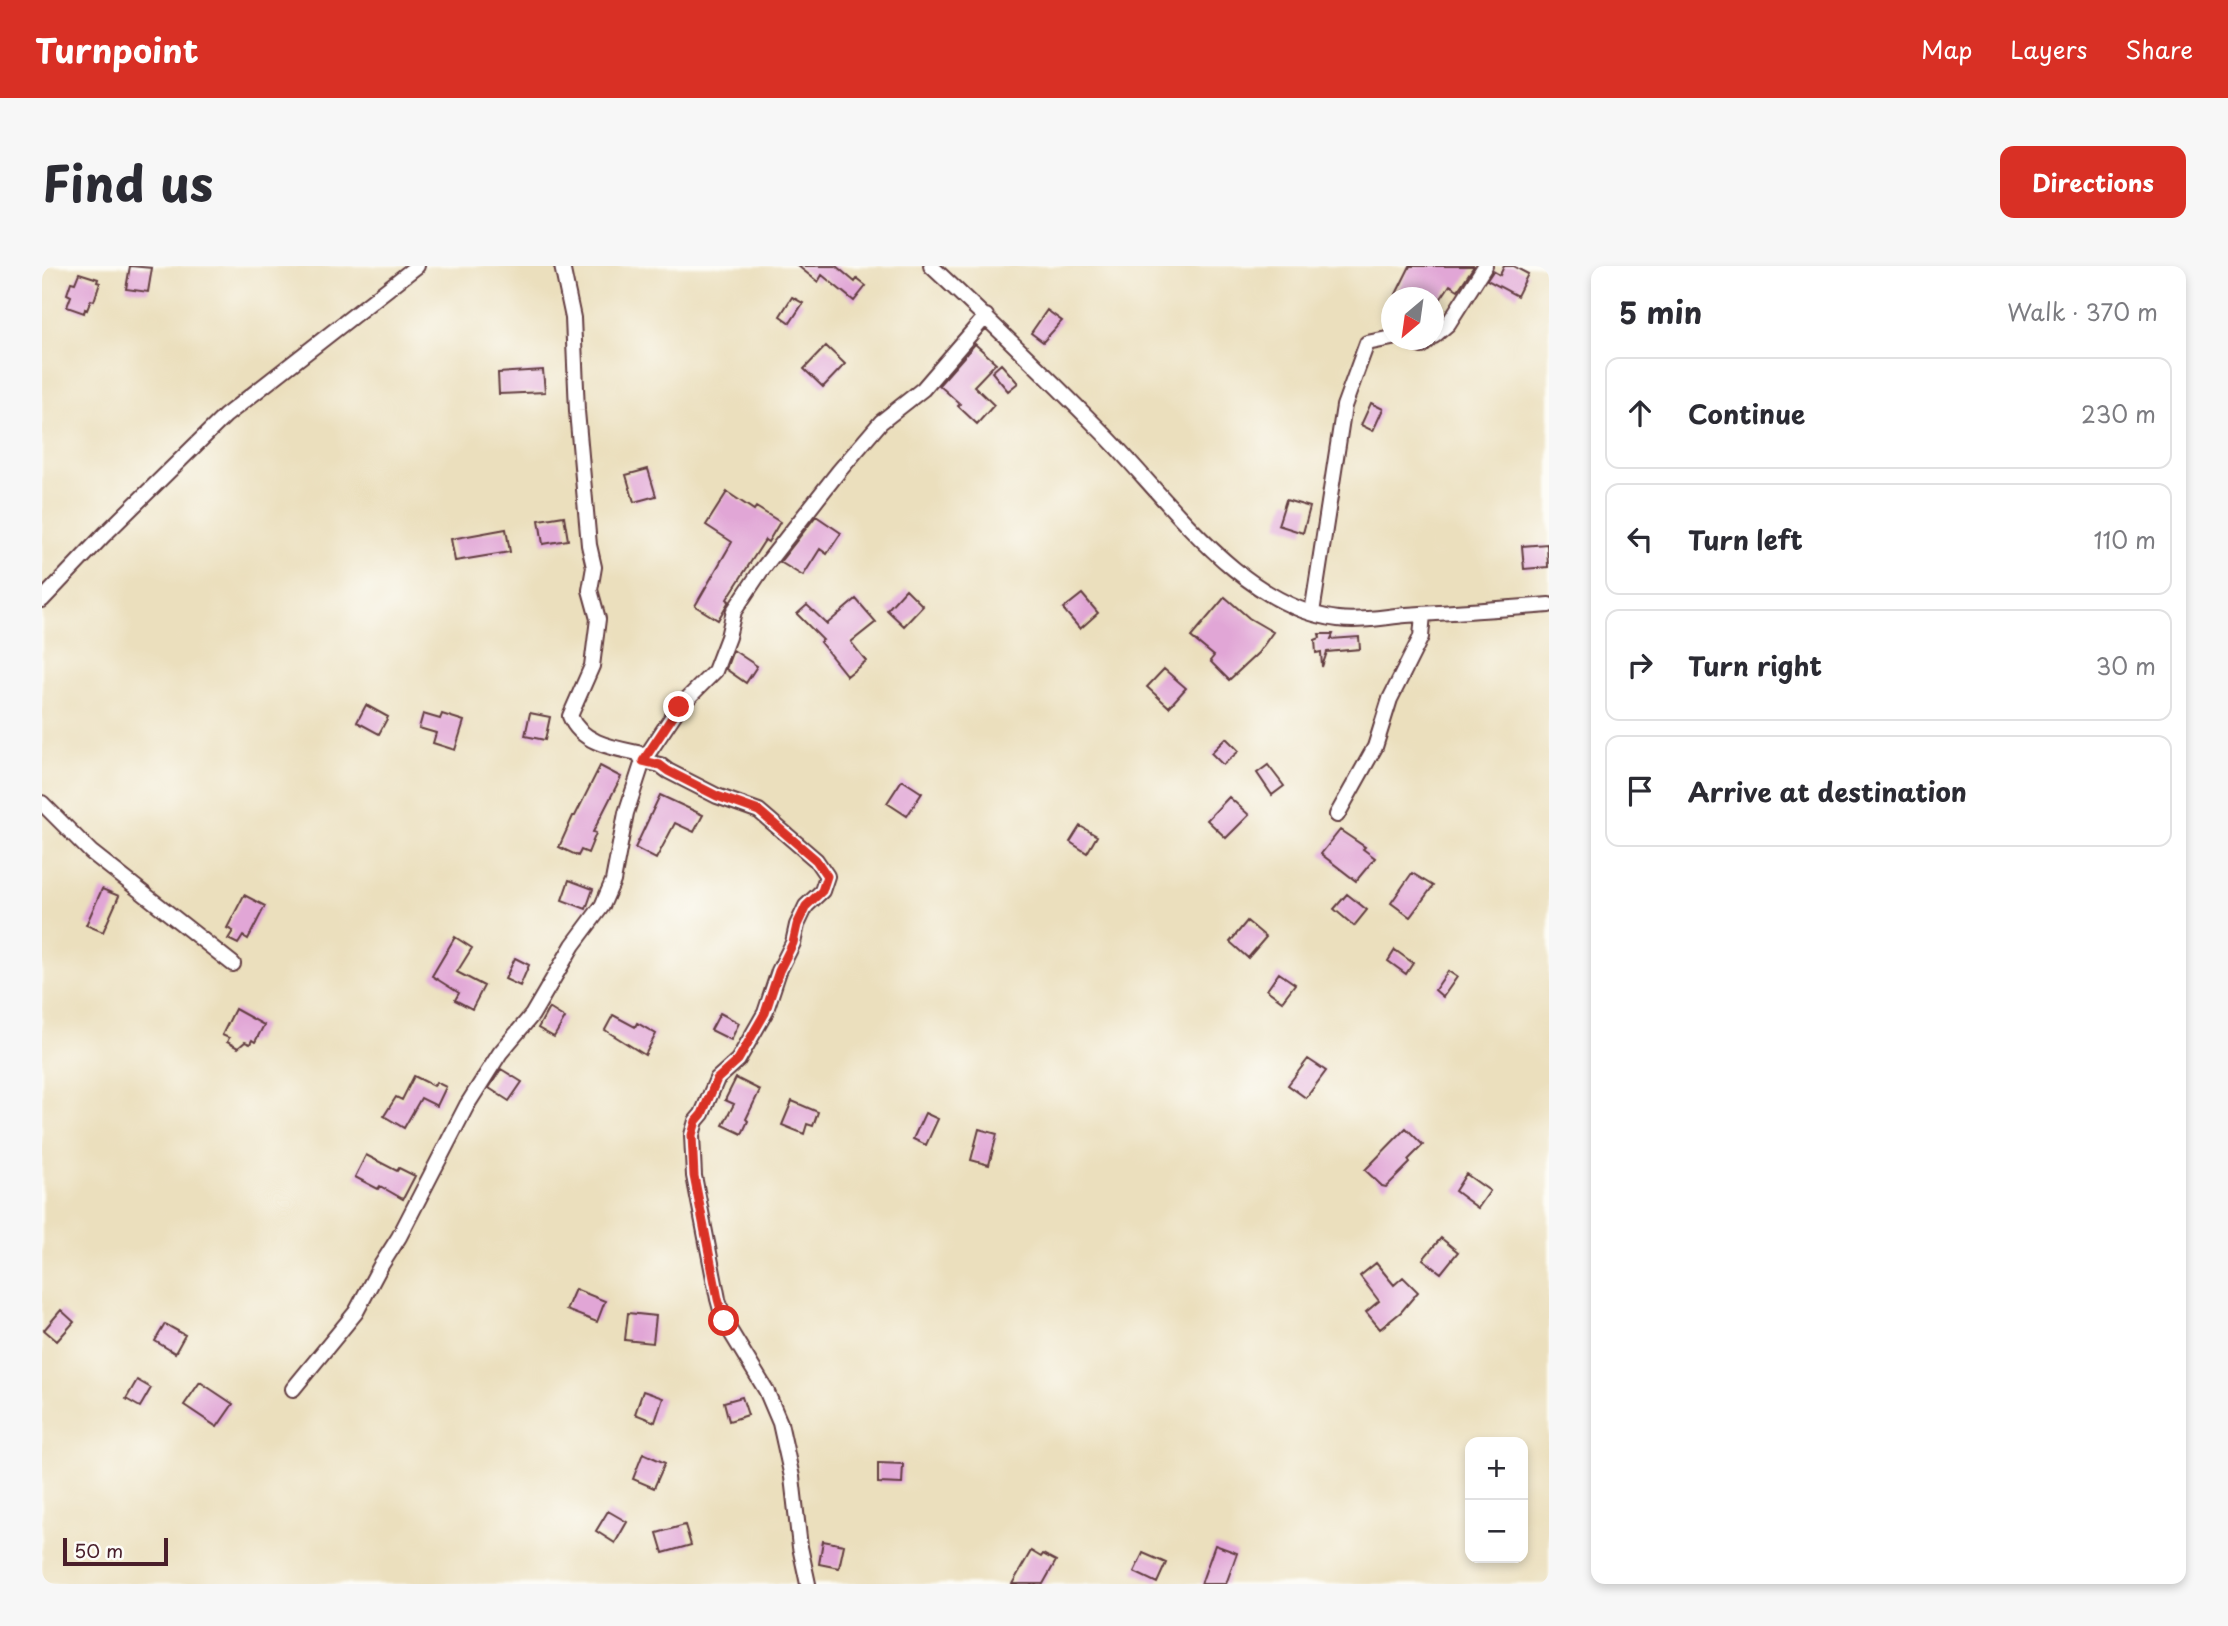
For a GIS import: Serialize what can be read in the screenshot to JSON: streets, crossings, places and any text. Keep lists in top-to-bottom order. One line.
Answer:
{"scale_bar":"50 m","north":"bottom left","page":{"header":"Turnpoint","nav":["Map","Layers","Share"],"title":"Find us","buttons":"Directions","heading":["5 min","Walk · 370 m"],"list":[["Continue","230 m"],["Turn left","110 m"],["Turn right","30 m"],"Arrive at destination"],"map_buttons":["+","−"],"scale":"50 m"}}
